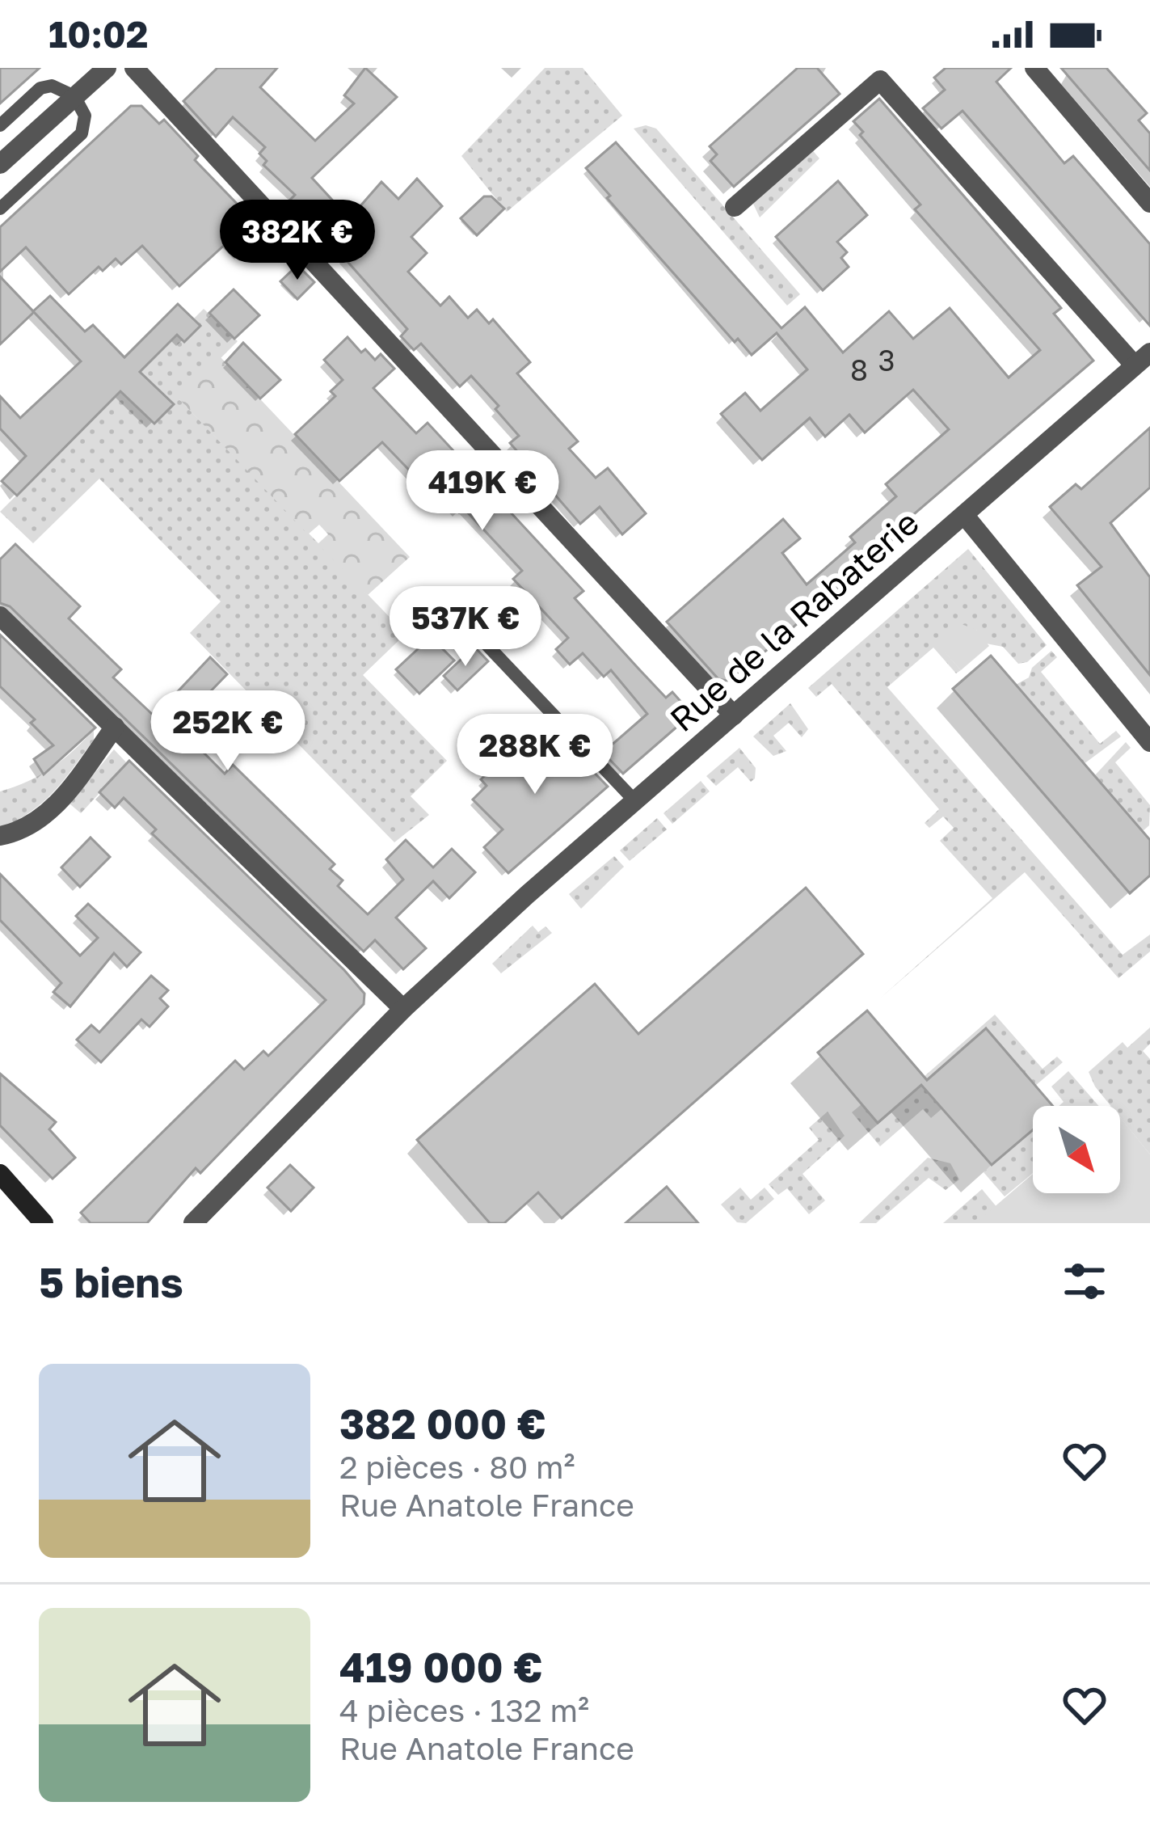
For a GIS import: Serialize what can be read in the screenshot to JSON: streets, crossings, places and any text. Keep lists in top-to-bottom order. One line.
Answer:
{"streets":{"street":["Rue de la Rabaterie"]},"house_numbers":["3","8"],"north":"bottom right","page":{"status":"10:02","price":["382K €","419K €","537K €","252K €","288K €"],"heading":"5 biens","list":[{"name":"382 000 €","note":"2 pièces · 80 m² · Rue Anatole France"},{"name":"419 000 €","note":"4 pièces · 132 m² · Rue Anatole France"}]}}
